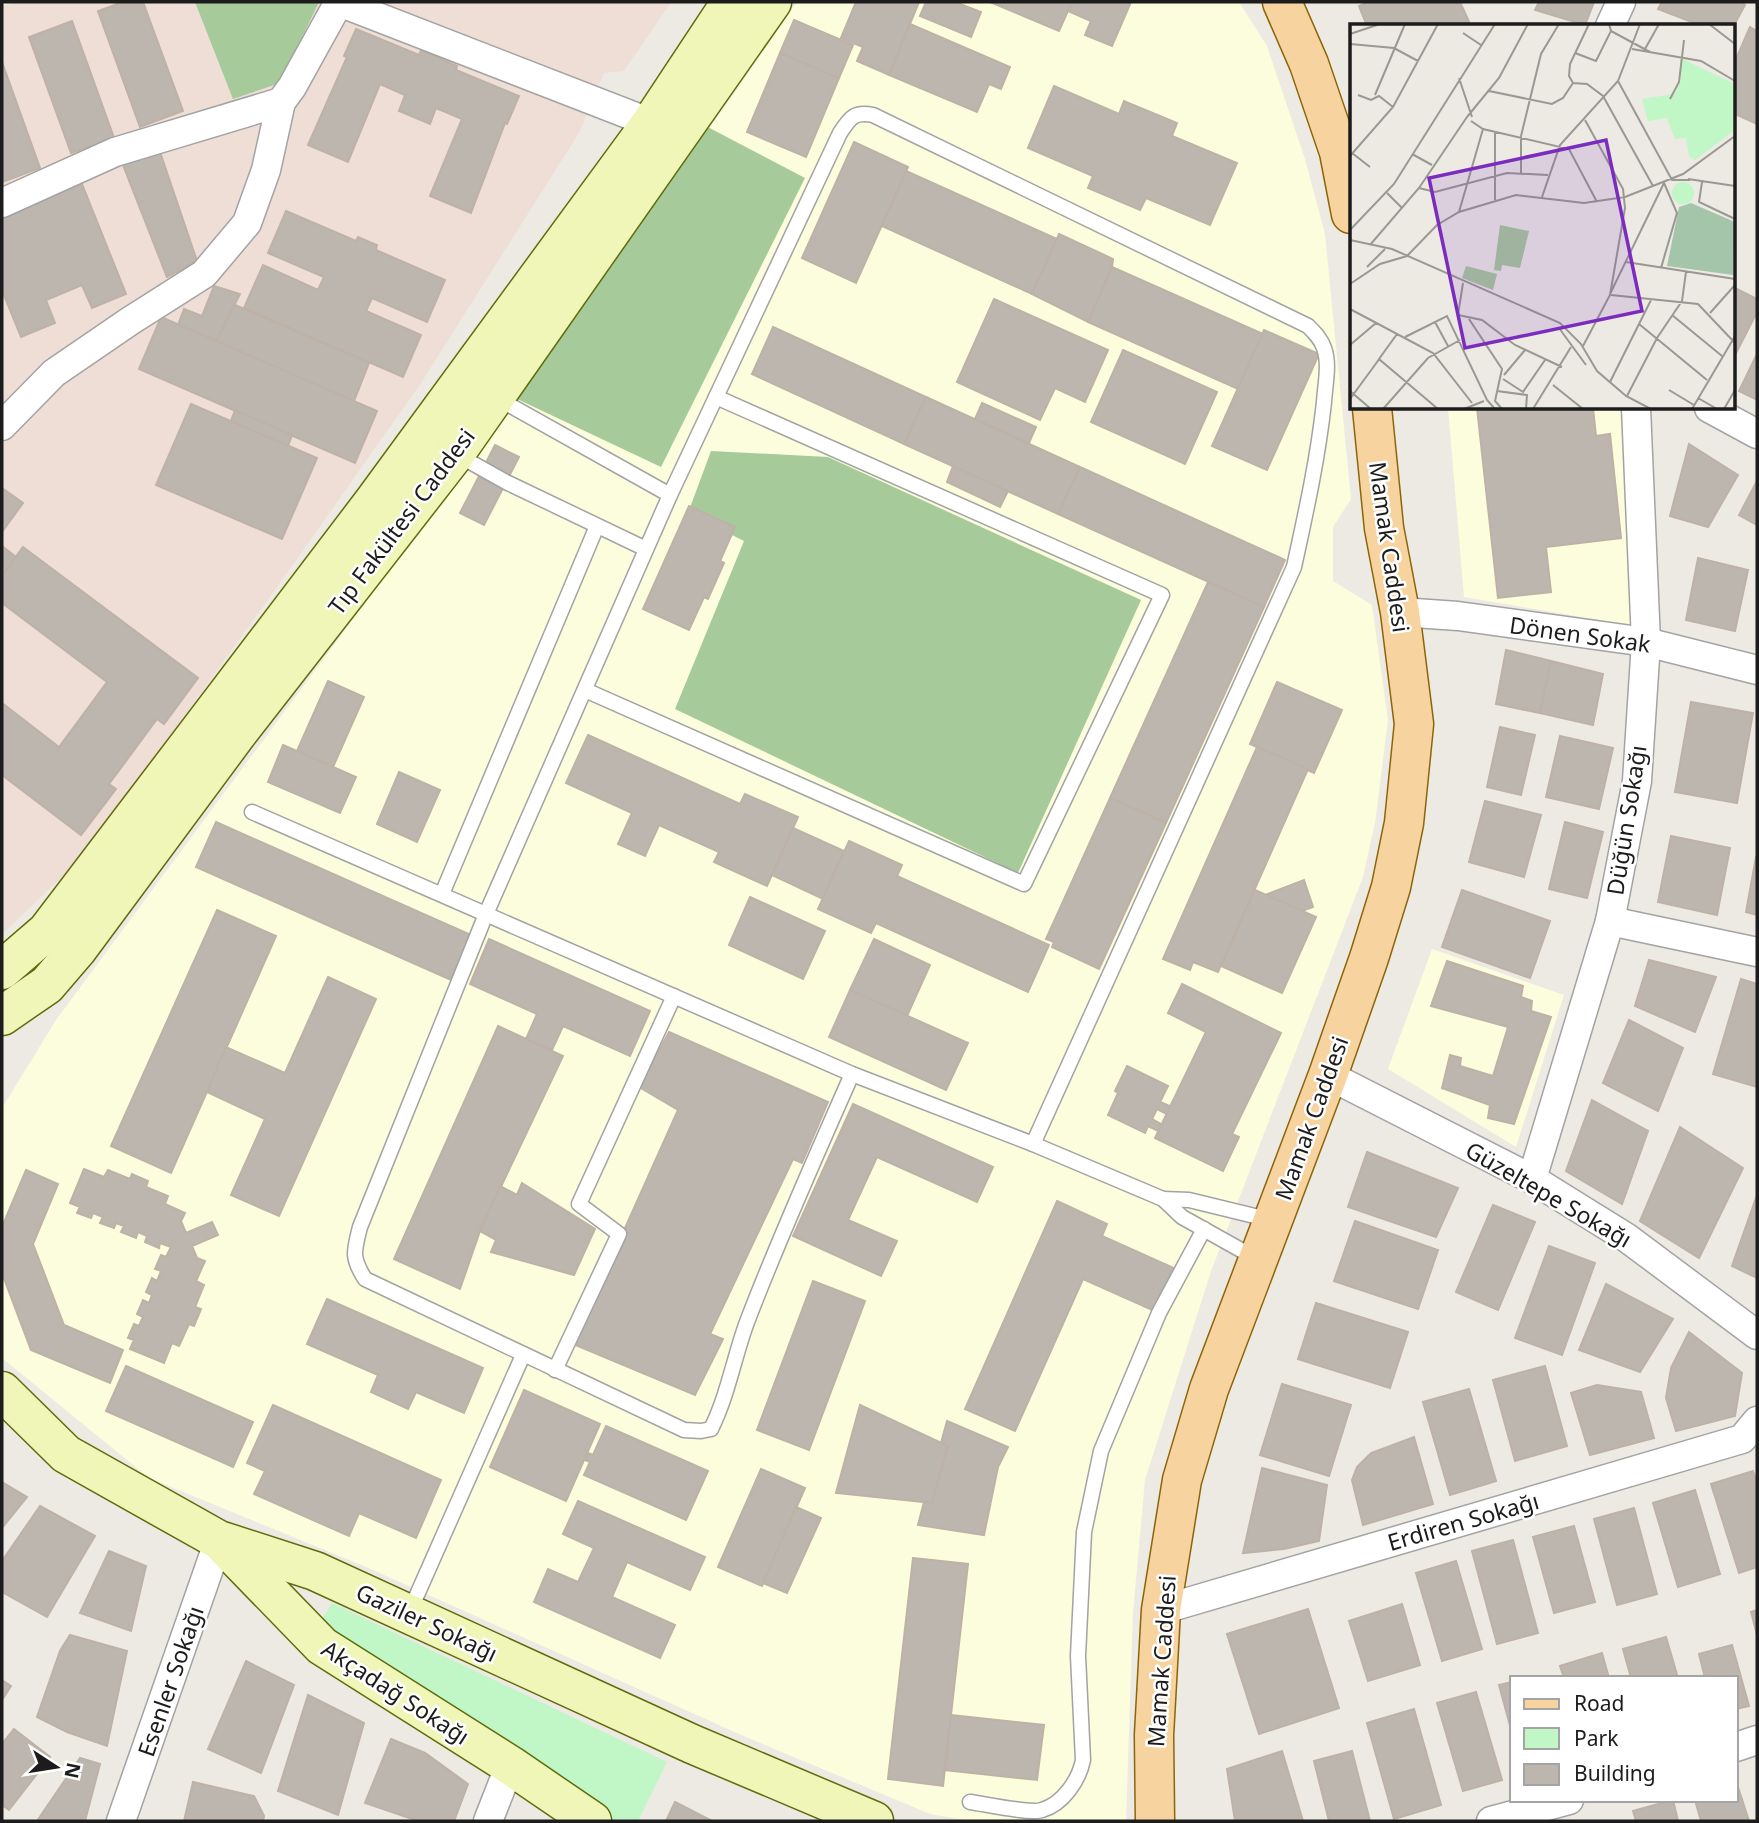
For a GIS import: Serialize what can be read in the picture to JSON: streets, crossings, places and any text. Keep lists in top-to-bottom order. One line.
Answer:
{"streets":{"main road":["Tıp Fakültesi Caddesi","Mamak Caddesi","Gaziler Sokağı","Akçadağ Sokağı"],"street":["Dönen Sokak","Düğün Sokağı","Güzeltepe Sokağı","Erdiren Sokağı","Esenler Sokağı"]},"crossings":[["Mamak Caddesi","Dönen Sokak"],["Mamak Caddesi","Güzeltepe Sokağı"],["Mamak Caddesi","Erdiren Sokağı"],["Dönen Sokak","Düğün Sokağı"],["Düğün Sokağı","Güzeltepe Sokağı"],["Gaziler Sokağı","Esenler Sokağı"],["Gaziler Sokağı","Akçadağ Sokağı"],["Esenler Sokağı","Akçadağ Sokağı"]],"legend":["Road","Park","Building"],"north":"right"}
